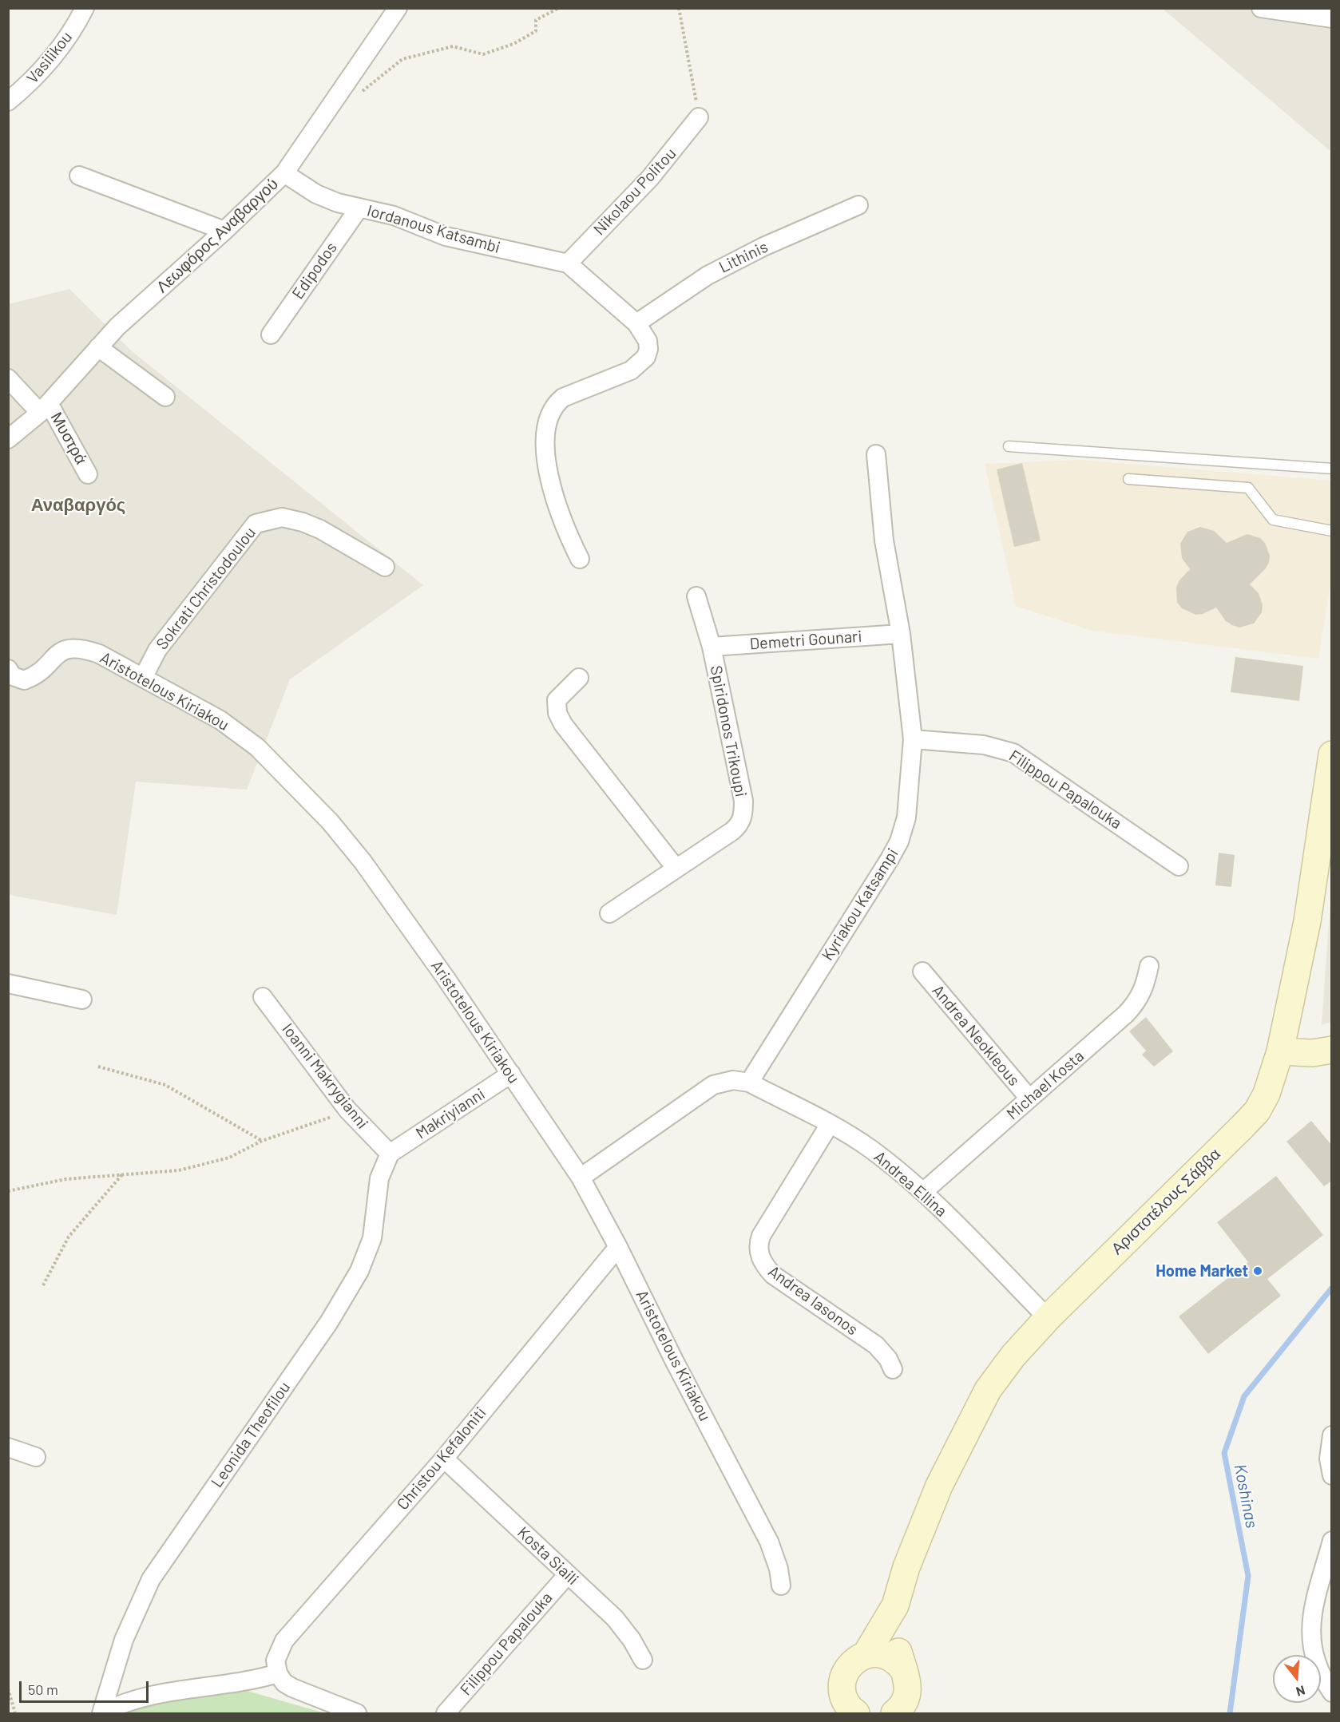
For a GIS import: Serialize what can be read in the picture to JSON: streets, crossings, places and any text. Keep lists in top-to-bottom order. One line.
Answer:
{"streets":{"street":["Vasilikou","Nikolaou Politou","Iordanous Katsambi","Λεωφόρος Αναβαργού","Lithinis","Edipodos","Μυστρά","Sokrati Christodoulou","Demetri Gounari","Aristotelous Kiriakou","Spiridonos Trikoupi","Filippou Papalouka","Kyriakou Katsampi","Andrea Neokleous","Ioanni Makrygianni","Michael Kosta","Makriyianni","Andrea Ellina","Αριστοτέλους Σάββα","Andrea Iasonos","Leonida Theofilou","Christou Kefaloniti","Kosta Siaili"]},"crossings":[["Nikolaou Politou","Iordanous Katsambi"],["Iordanous Katsambi","Λεωφόρος Αναβαργού"],["Iordanous Katsambi","Lithinis"],["Iordanous Katsambi","Edipodos"],["Λεωφόρος Αναβαργού","Μυστρά"],["Sokrati Christodoulou","Aristotelous Kiriakou"],["Demetri Gounari","Spiridonos Trikoupi"],["Demetri Gounari","Kyriakou Katsampi"],["Aristotelous Kiriakou","Makriyianni"],["Aristotelous Kiriakou","Christou Kefaloniti"],["Filippou Papalouka","Kyriakou Katsampi"],["Filippou Papalouka","Kosta Siaili"],["Kyriakou Katsampi","Andrea Ellina"],["Andrea Neokleous","Michael Kosta"],["Ioanni Makrygianni","Makriyianni"],["Ioanni Makrygianni","Leonida Theofilou"],["Michael Kosta","Andrea Ellina"],["Makriyianni","Leonida Theofilou"],["Andrea Ellina","Αριστοτέλους Σάββα"],["Andrea Ellina","Andrea Iasonos"],["Christou Kefaloniti","Kosta Siaili"]],"districts":["Αναβαργός"],"water":["Koshinas"],"places":["Home Market"],"scale_bar":"50 m","north":"bottom"}
